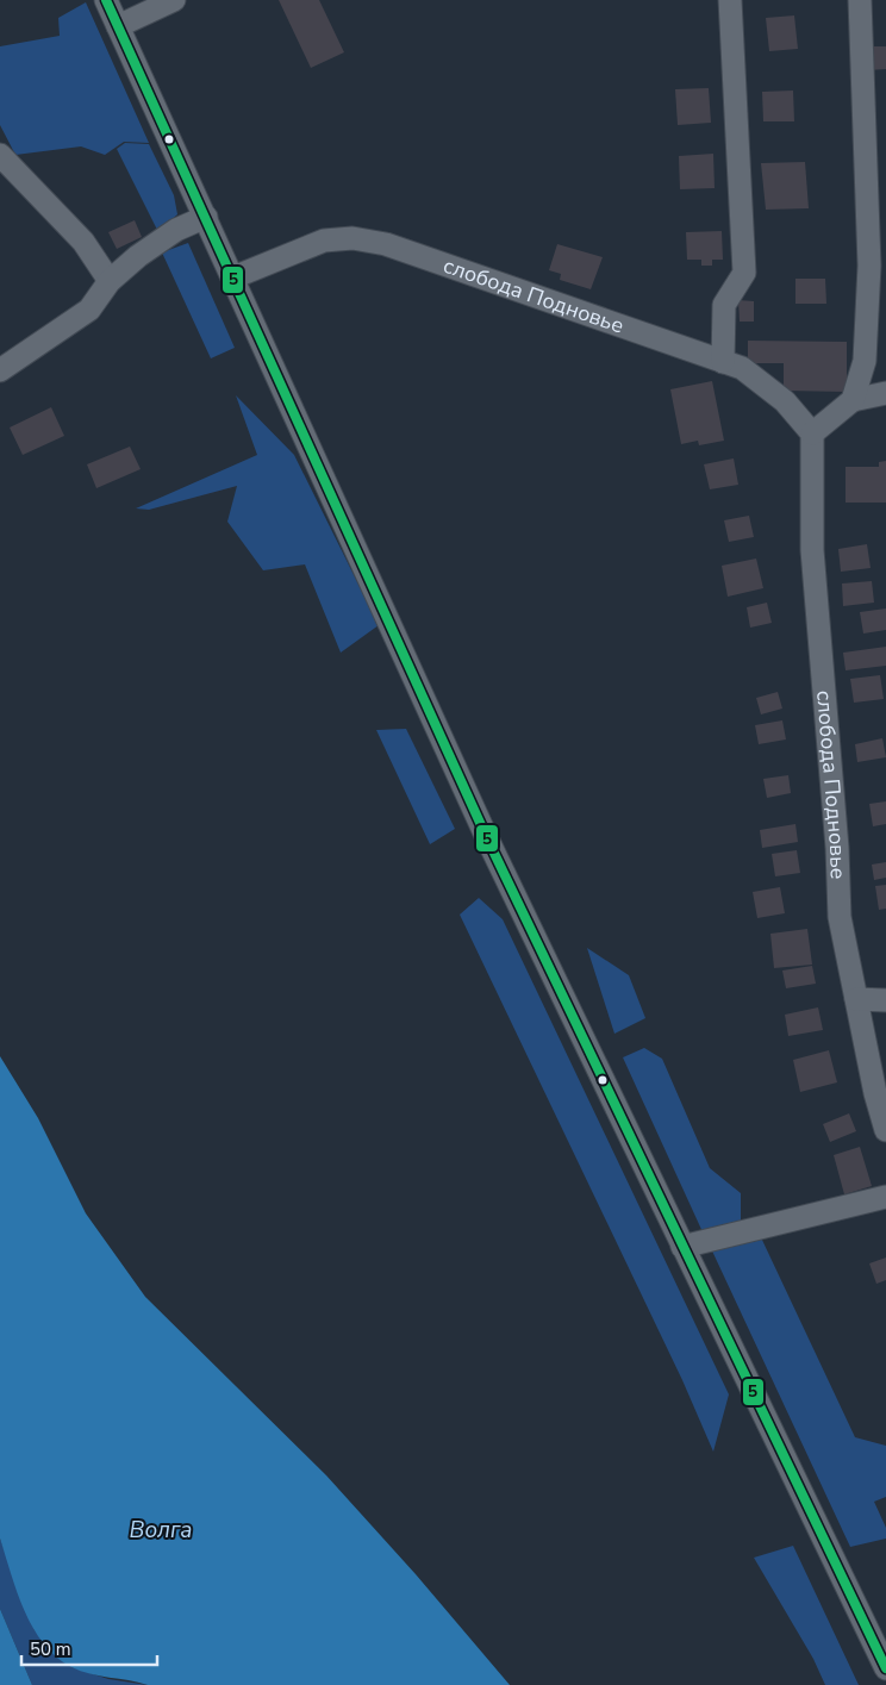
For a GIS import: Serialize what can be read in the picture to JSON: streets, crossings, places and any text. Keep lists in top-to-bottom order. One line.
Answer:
{"streets":{"street":["слобода Подновье"]},"water":["Волга"],"lines":["transit line 5"],"scale_bar":"50 m"}
